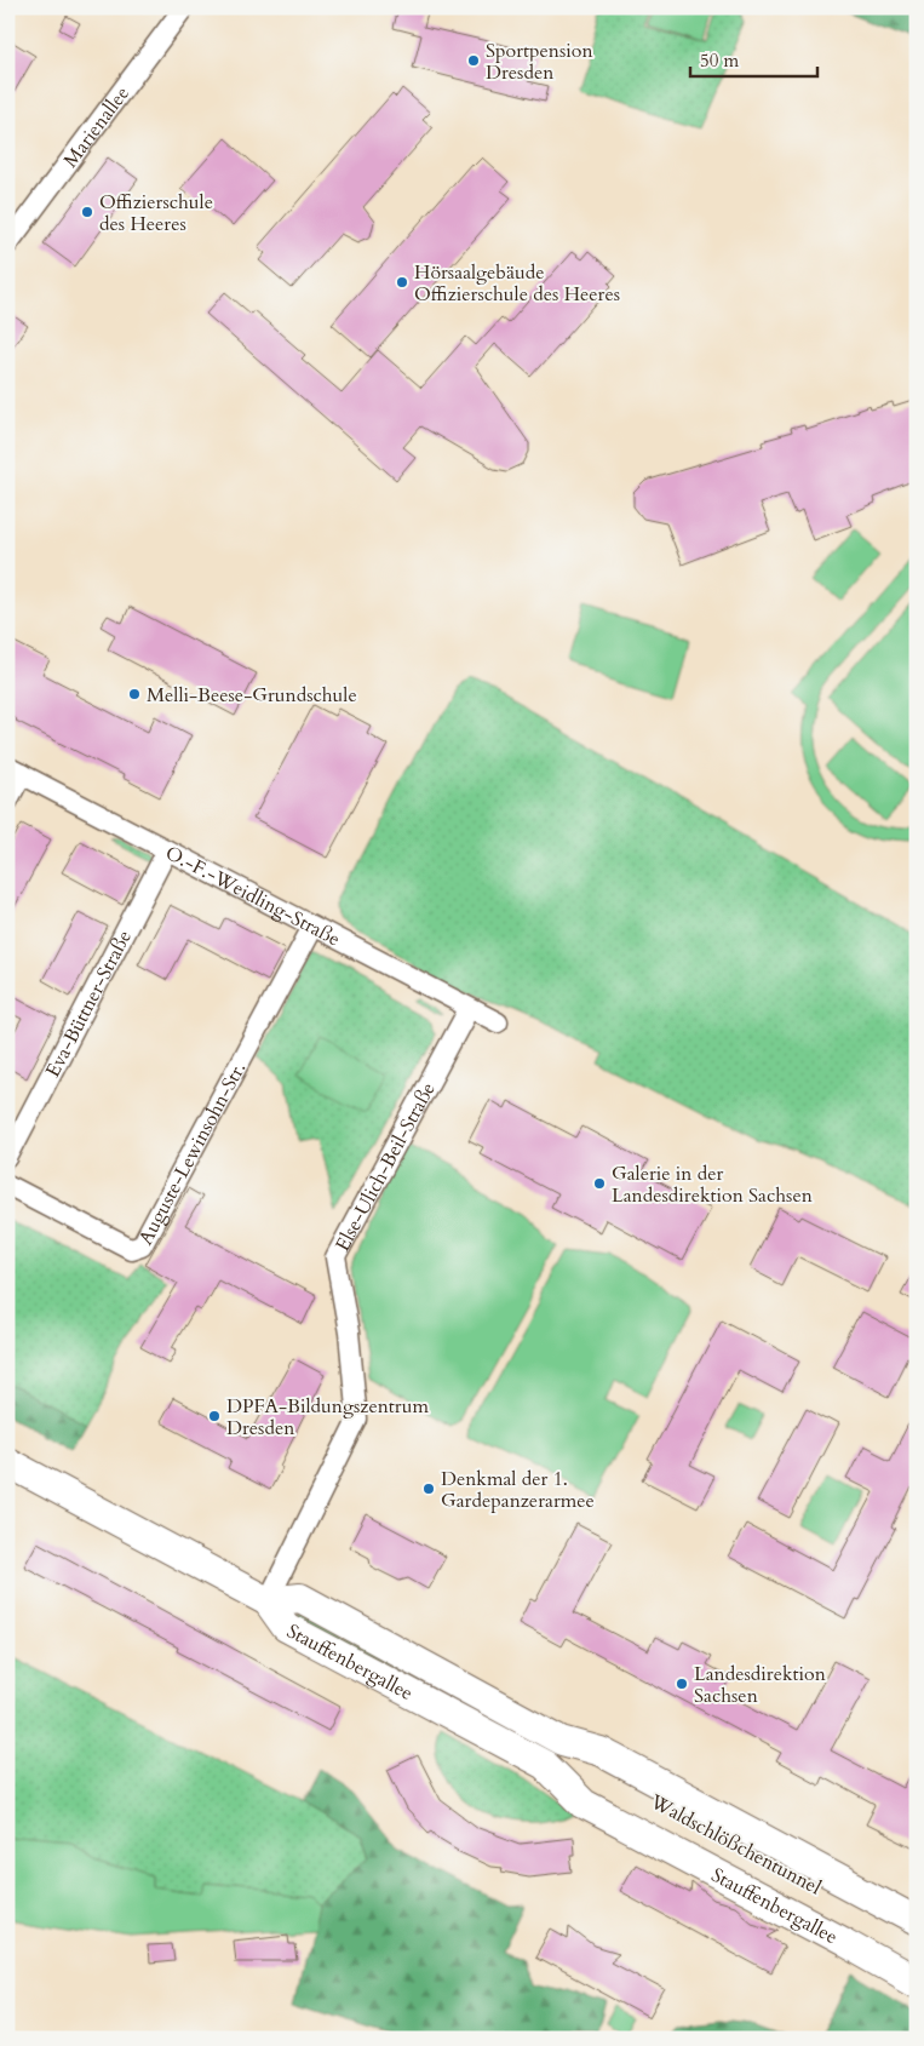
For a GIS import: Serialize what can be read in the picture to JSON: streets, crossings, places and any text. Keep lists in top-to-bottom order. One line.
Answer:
{"streets":{"main road":["Stauffenbergallee","Waldschlößchentunnel"],"street":["Marienallee","O.-F.-Weidling-Straße","Eva-Büttner-Straße","Auguste-Lewinsohn-Str.","Else-Ulich-Beil-Straße"]},"crossings":[["O.-F.-Weidling-Straße","Eva-Büttner-Straße"],["O.-F.-Weidling-Straße","Auguste-Lewinsohn-Str."],["O.-F.-Weidling-Straße","Else-Ulich-Beil-Straße"],["Else-Ulich-Beil-Straße","Stauffenbergallee"],["Stauffenbergallee","Waldschlößchentunnel"]],"places":["Sportpension Dresden","Offizierschule des Heeres","Hörsaalgebäude Offizierschule des Heeres","Melli-Beese-Grundschule","Galerie in der Landesdirektion Sachsen","DPFA-Bildungszentrum Dresden","Denkmal der 1. Gardepanzerarmee","Landesdirektion Sachsen"],"scale_bar":"50 m"}
